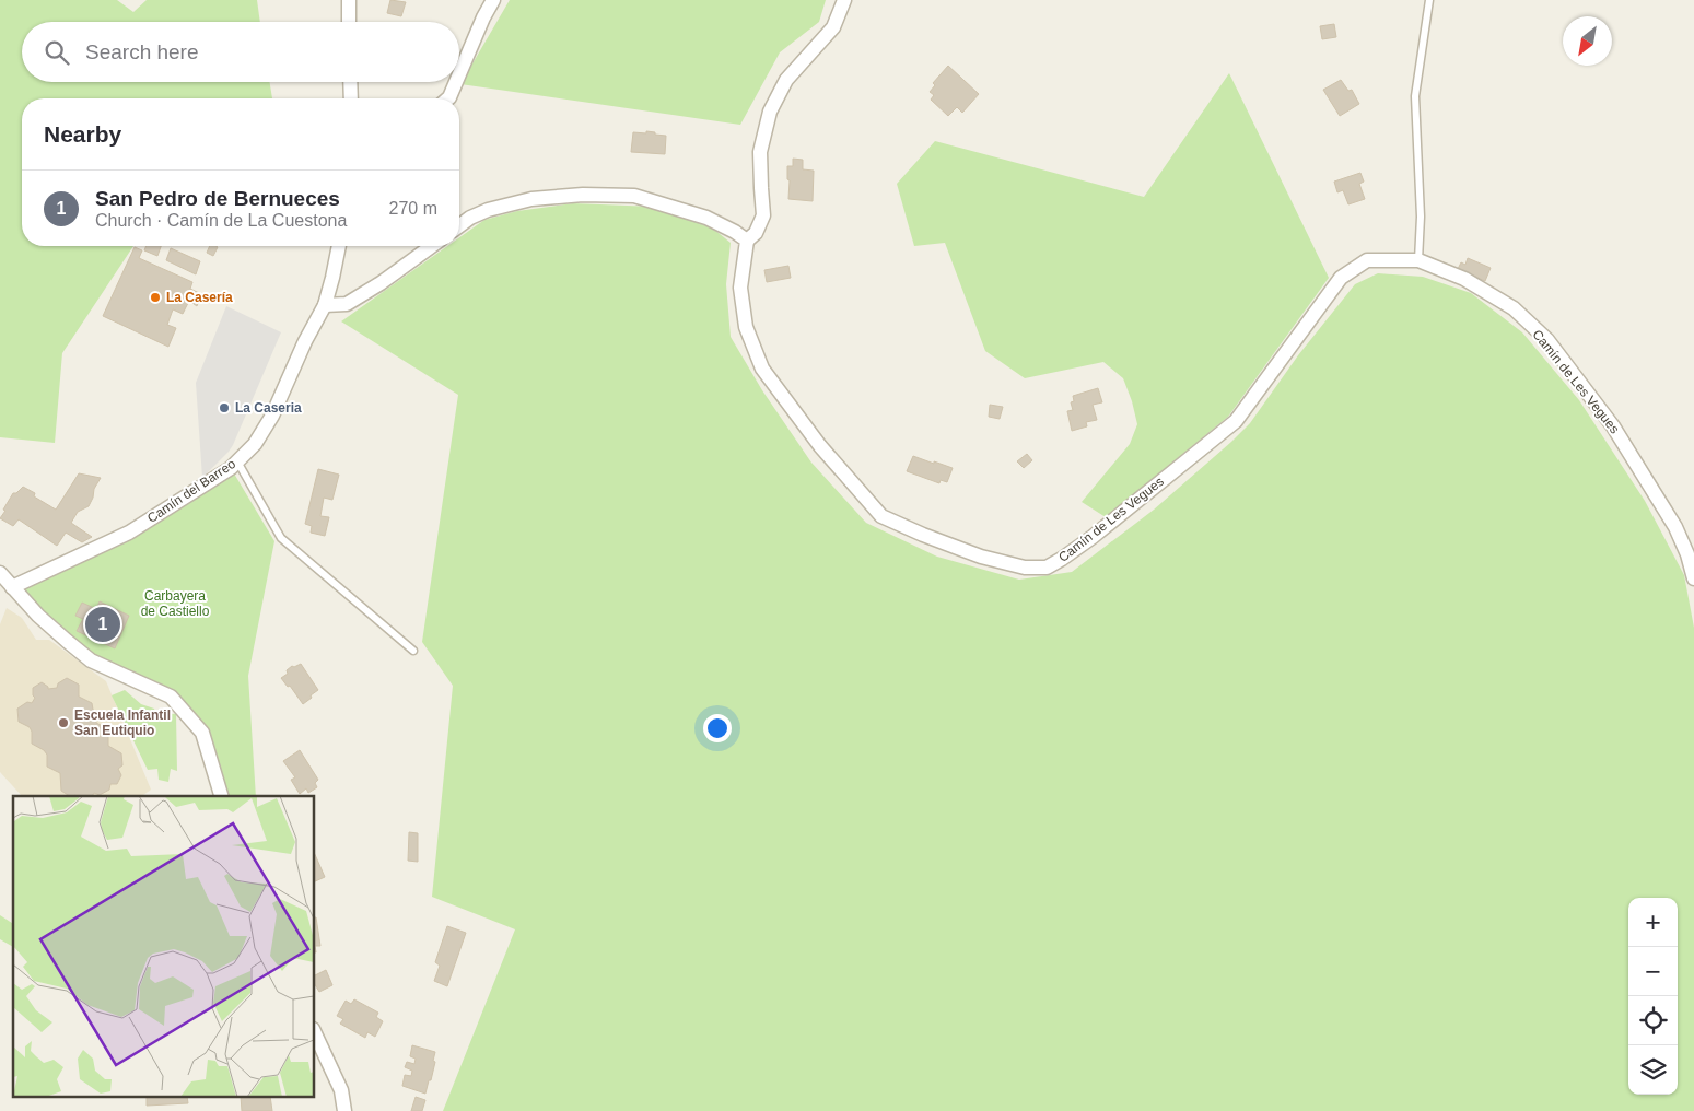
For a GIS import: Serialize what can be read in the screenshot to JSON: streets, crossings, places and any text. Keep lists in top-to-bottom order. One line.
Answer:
{"streets":{"street":["Camín de Les Vegues","Camín del Barreo"]},"parks":["Carbayera de Castiello"],"places":["La Casería","La Caseria","Escuela Infantil San Eutiquio"],"north":"bottom left","page":{"search":"Search here","heading":"Nearby","list":[{"mark":"1","name":"San Pedro de Bernueces","note":"Church · Camín de La Cuestona","value":"270 m"}],"pins":"1","map_buttons":["+","−"]}}
